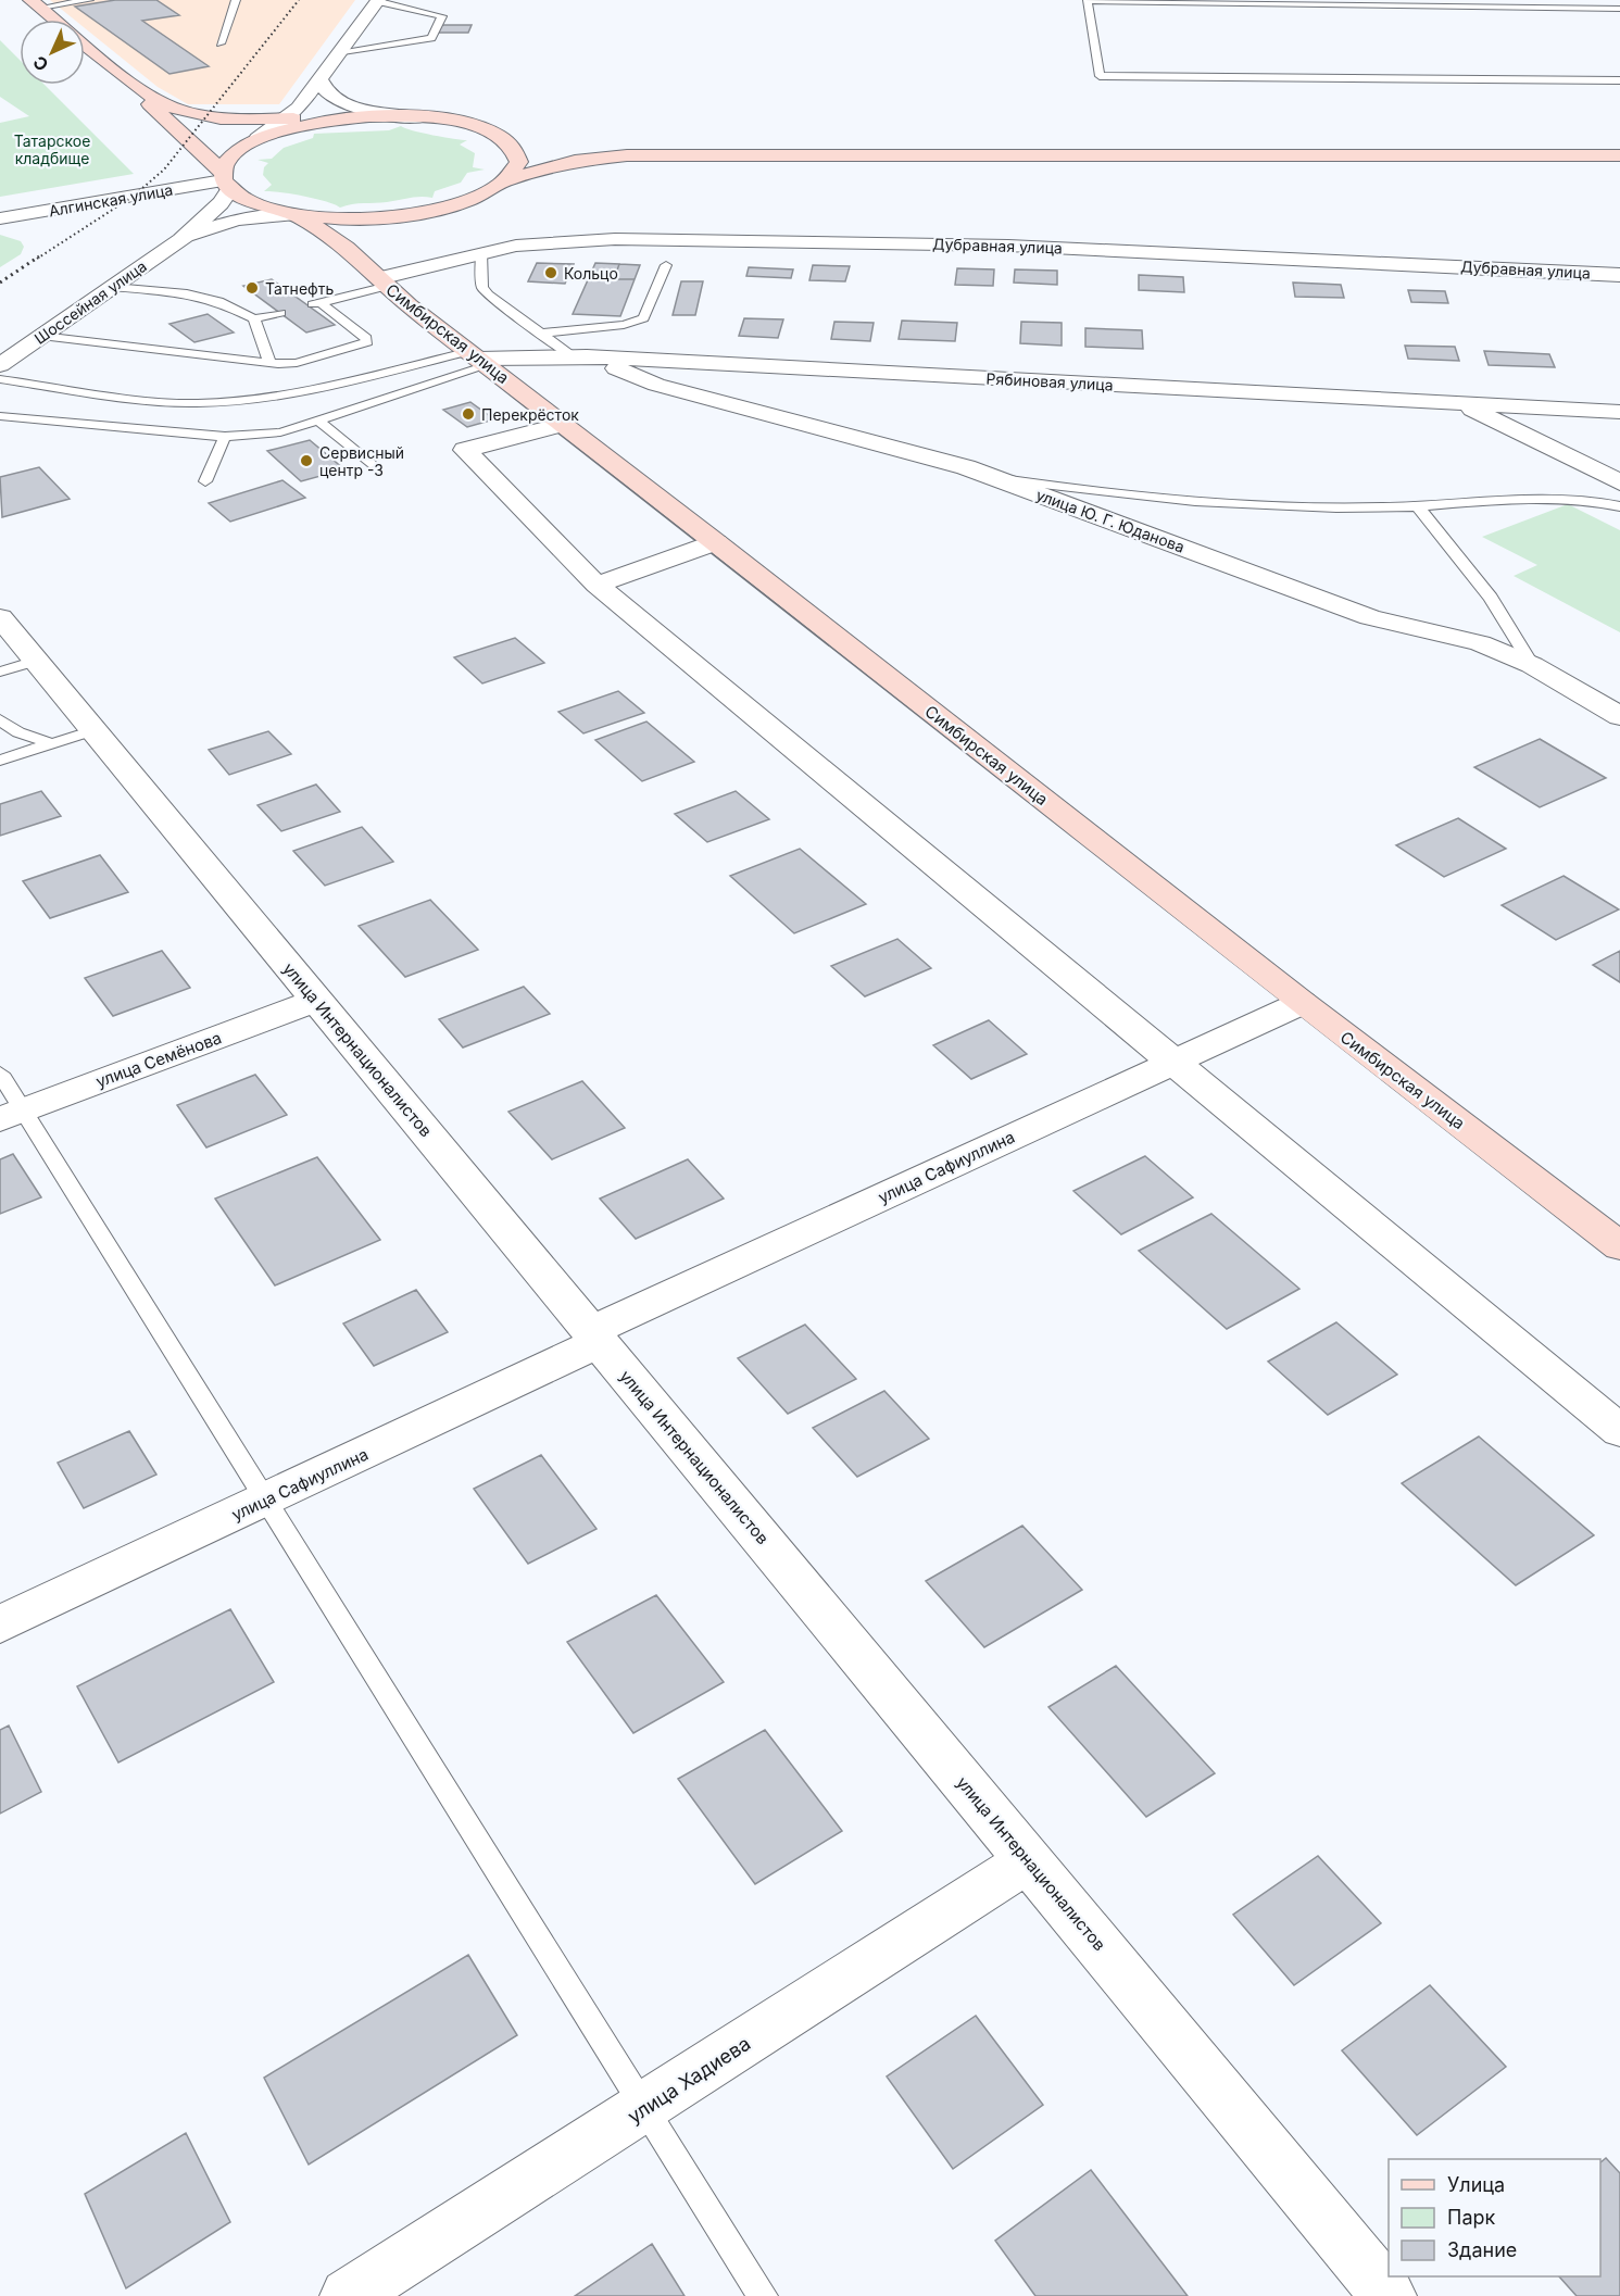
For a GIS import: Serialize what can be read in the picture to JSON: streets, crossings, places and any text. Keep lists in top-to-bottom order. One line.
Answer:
{"streets":{"main road":["Симбирская улица"],"street":["Алгинская улица","Дубравная улица","Шоссейная улица","Рябиновая улица","улица Ю. Г. Юданова","улица Интернационалистов","улица Семёнова","улица Сафиуллина","улица Хадиева"]},"crossings":[["Дубравная улица","Симбирская улица"],["Симбирская улица","Рябиновая улица"],["Симбирская улица","улица Сафиуллина"],["Рябиновая улица","улица Ю. Г. Юданова"],["улица Интернационалистов","улица Семёнова"],["улица Интернационалистов","улица Сафиуллина"],["улица Интернационалистов","улица Хадиева"]],"parks":["Татарское кладбище"],"places":["Кольцо","Татнефть","Перекрёсток","Сервисный центр -3"],"legend":["Улица","Парк","Здание"],"north":"bottom left"}
